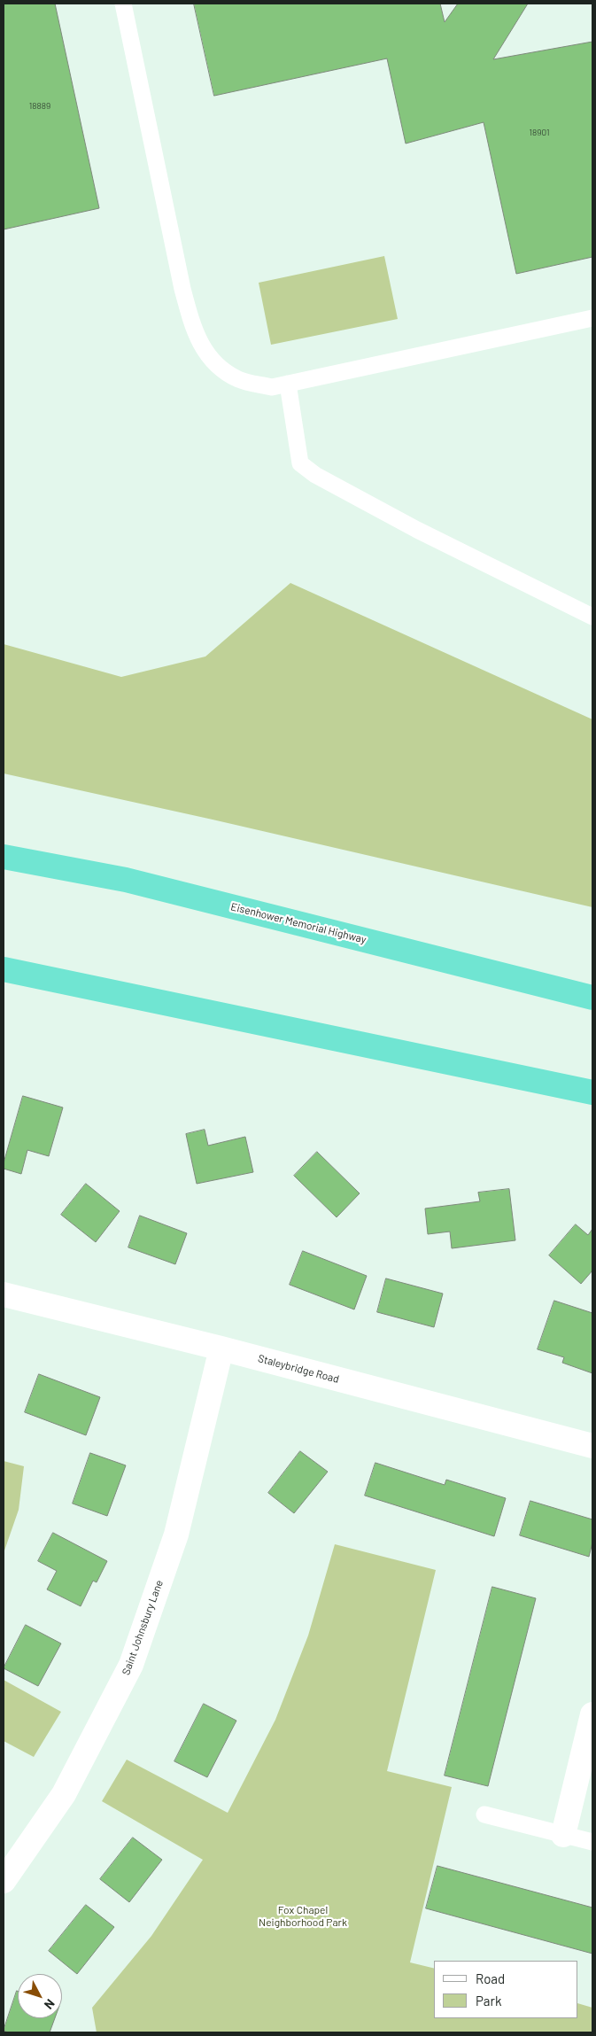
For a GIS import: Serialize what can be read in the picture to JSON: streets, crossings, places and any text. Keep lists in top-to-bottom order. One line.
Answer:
{"streets":{"highway":["Eisenhower Memorial Highway"],"street":["Staleybridge Road","Saint Johnsbury Lane"]},"crossings":[["Staleybridge Road","Saint Johnsbury Lane"]],"parks":["Fox Chapel Neighborhood Park"],"house_numbers":["18889","18901"],"legend":["Road","Park"],"north":"bottom right"}
